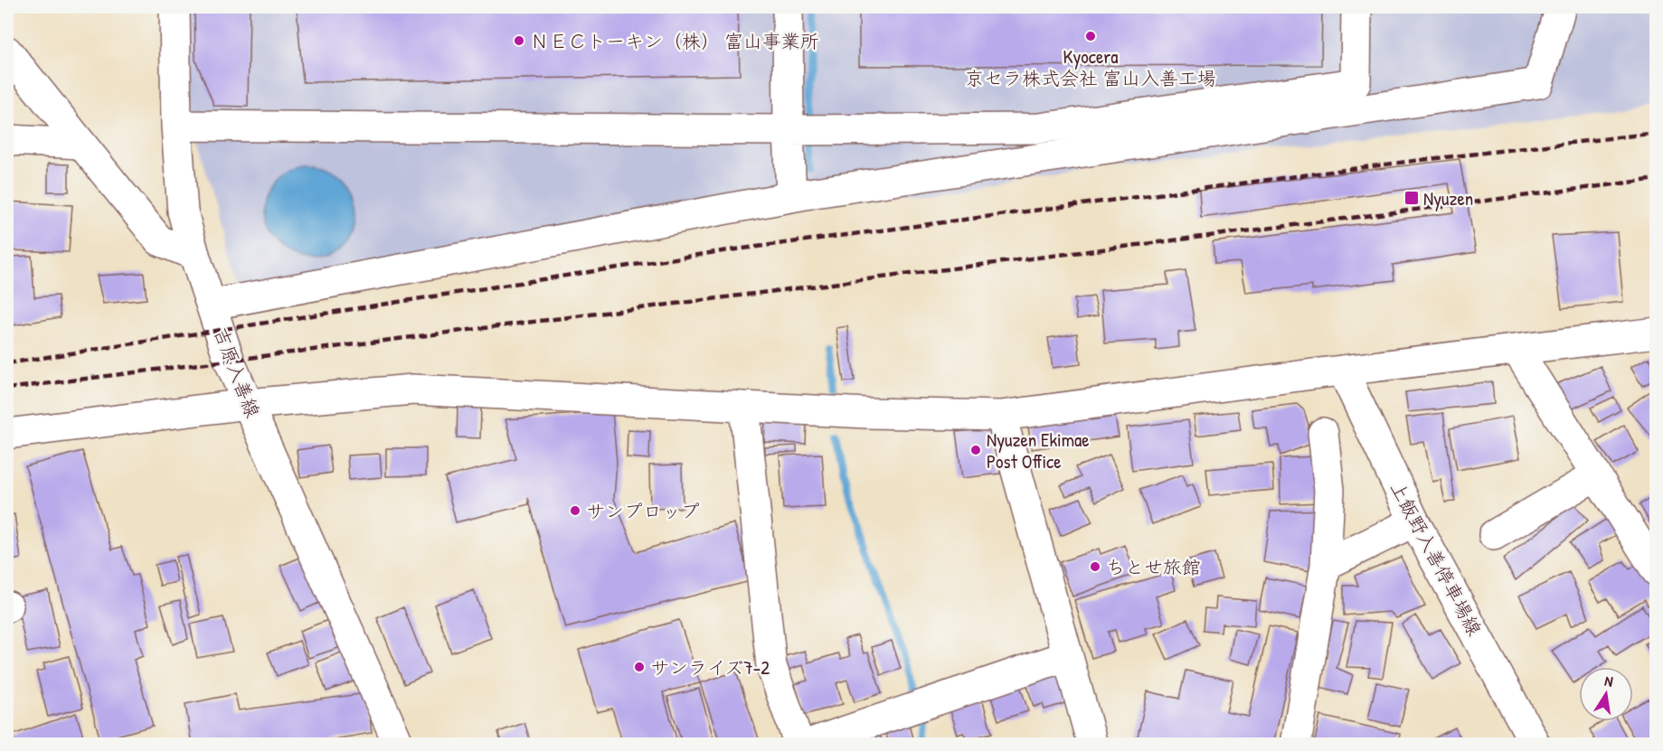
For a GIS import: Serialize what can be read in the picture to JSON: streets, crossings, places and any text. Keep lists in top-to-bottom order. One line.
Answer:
{"streets":{"street":["吉原入善線","上飯野入善停車場線"]},"places":{"other":["Kyocera 京セラ株式会社 富山入善工場","ＮＥＣトーキン（株） 富山事業所","Nyuzen Ekimae Post Office","サンプロップ","ちとせ旅館","サンライズ7-2"],"transit":["Nyuzen"]},"north":"top"}
